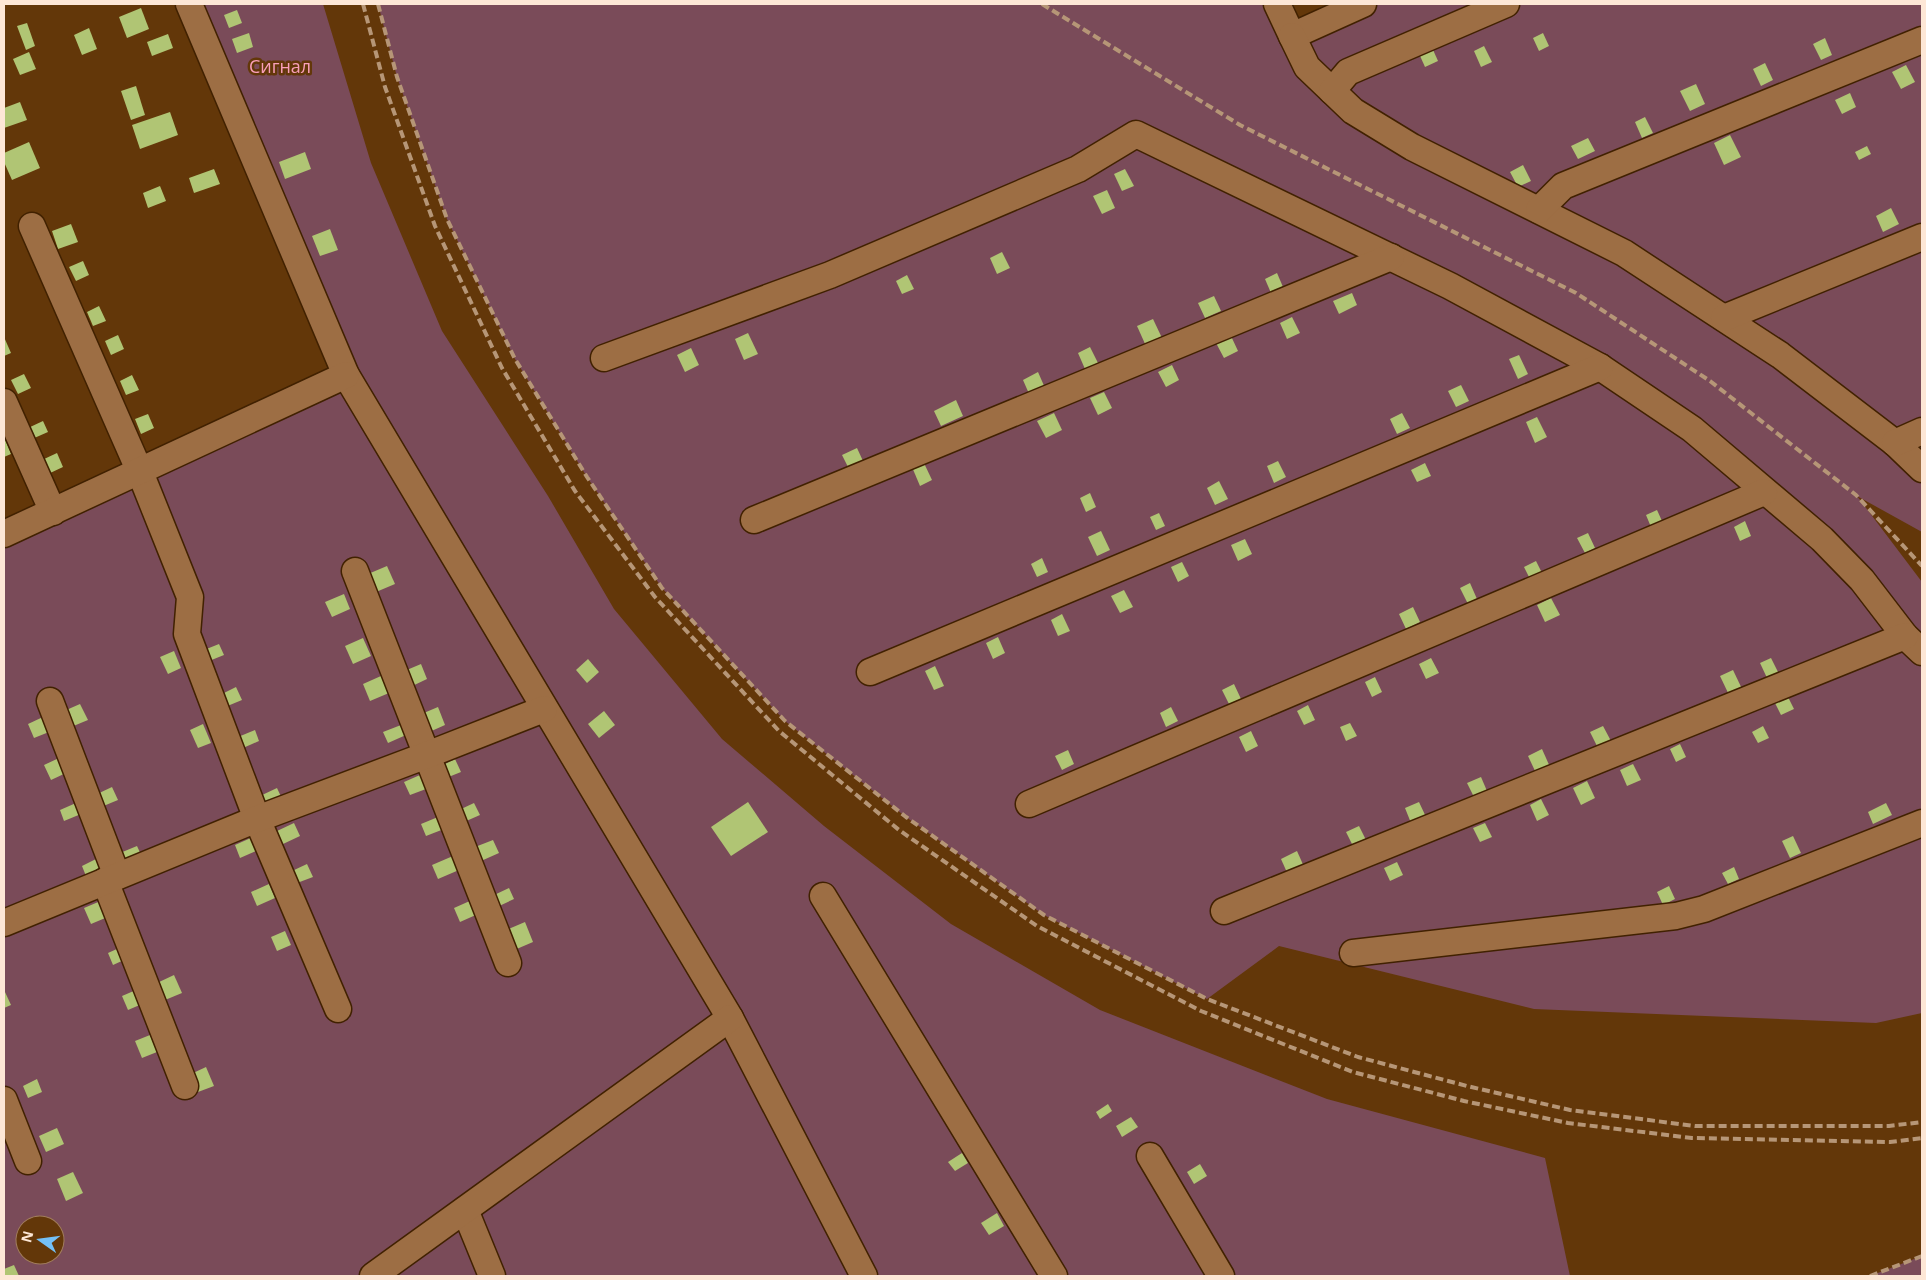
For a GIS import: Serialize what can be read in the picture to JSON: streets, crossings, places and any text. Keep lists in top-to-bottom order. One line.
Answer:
{"parks":["Сигнал"],"north":"left"}
